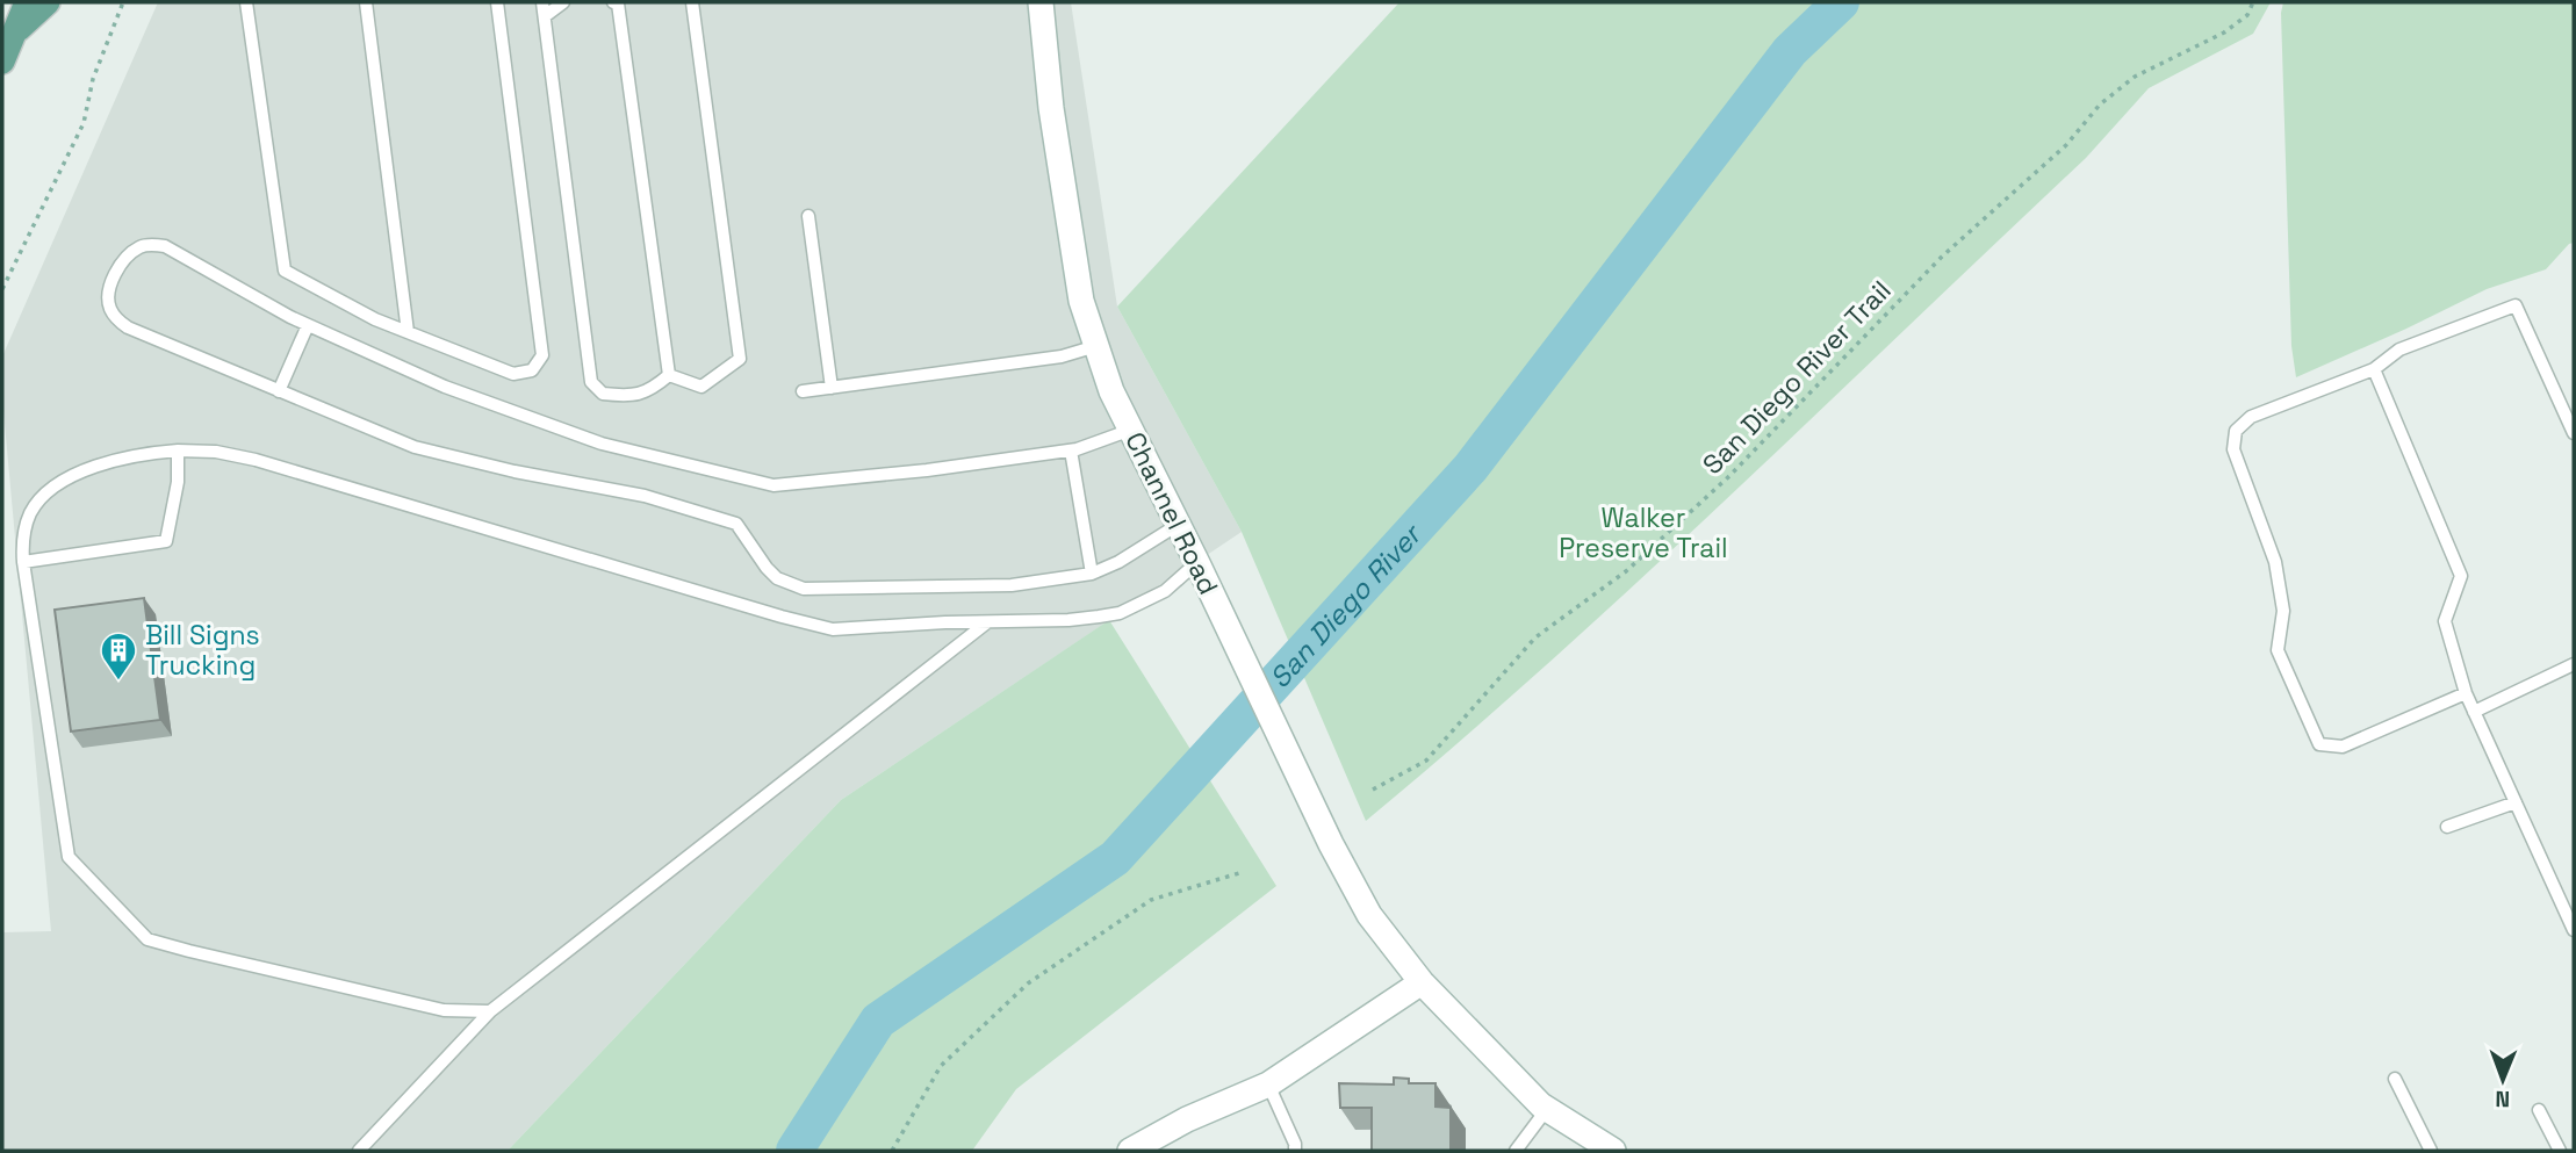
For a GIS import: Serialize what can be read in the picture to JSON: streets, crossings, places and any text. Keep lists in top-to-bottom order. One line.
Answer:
{"streets":{"main road":["Channel Road"],"path":["San Diego River Trail"]},"water":["San Diego River"],"parks":["Walker Preserve Trail"],"places":{"building":["Bill Signs Trucking"]},"north":"bottom"}
